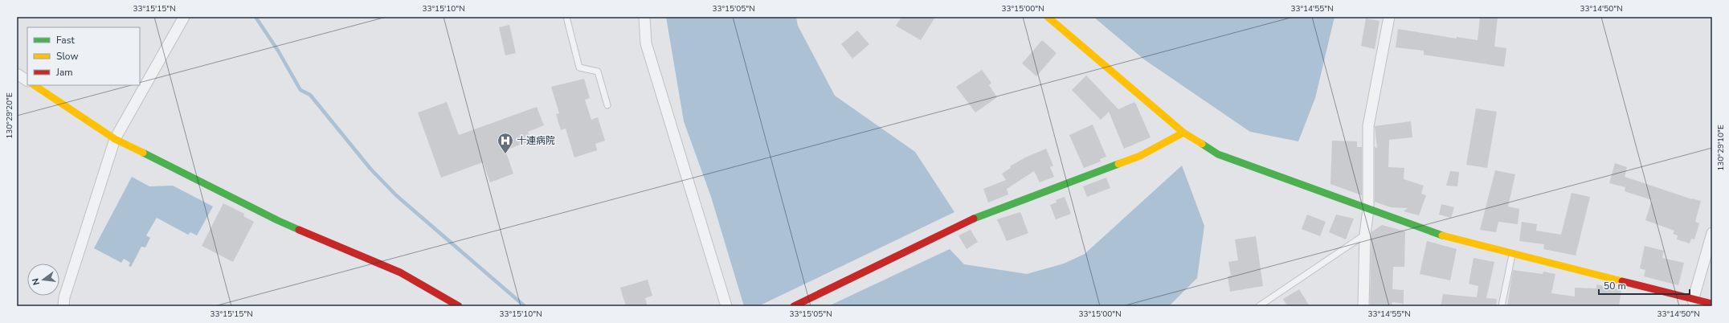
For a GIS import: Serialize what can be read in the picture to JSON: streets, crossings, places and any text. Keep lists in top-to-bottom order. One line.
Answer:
{"places":{"hospital":["十連病院"]},"legend":["Fast","Slow","Jam"],"scale_bar":"50 m","north":"left","coordinates":["33°15'15\"N","33°15'10\"N","33°15'05\"N","33°15'00\"N","33°14'55\"N","33°14'50\"N","130°29'20\"E","130°29'10\"E"]}
